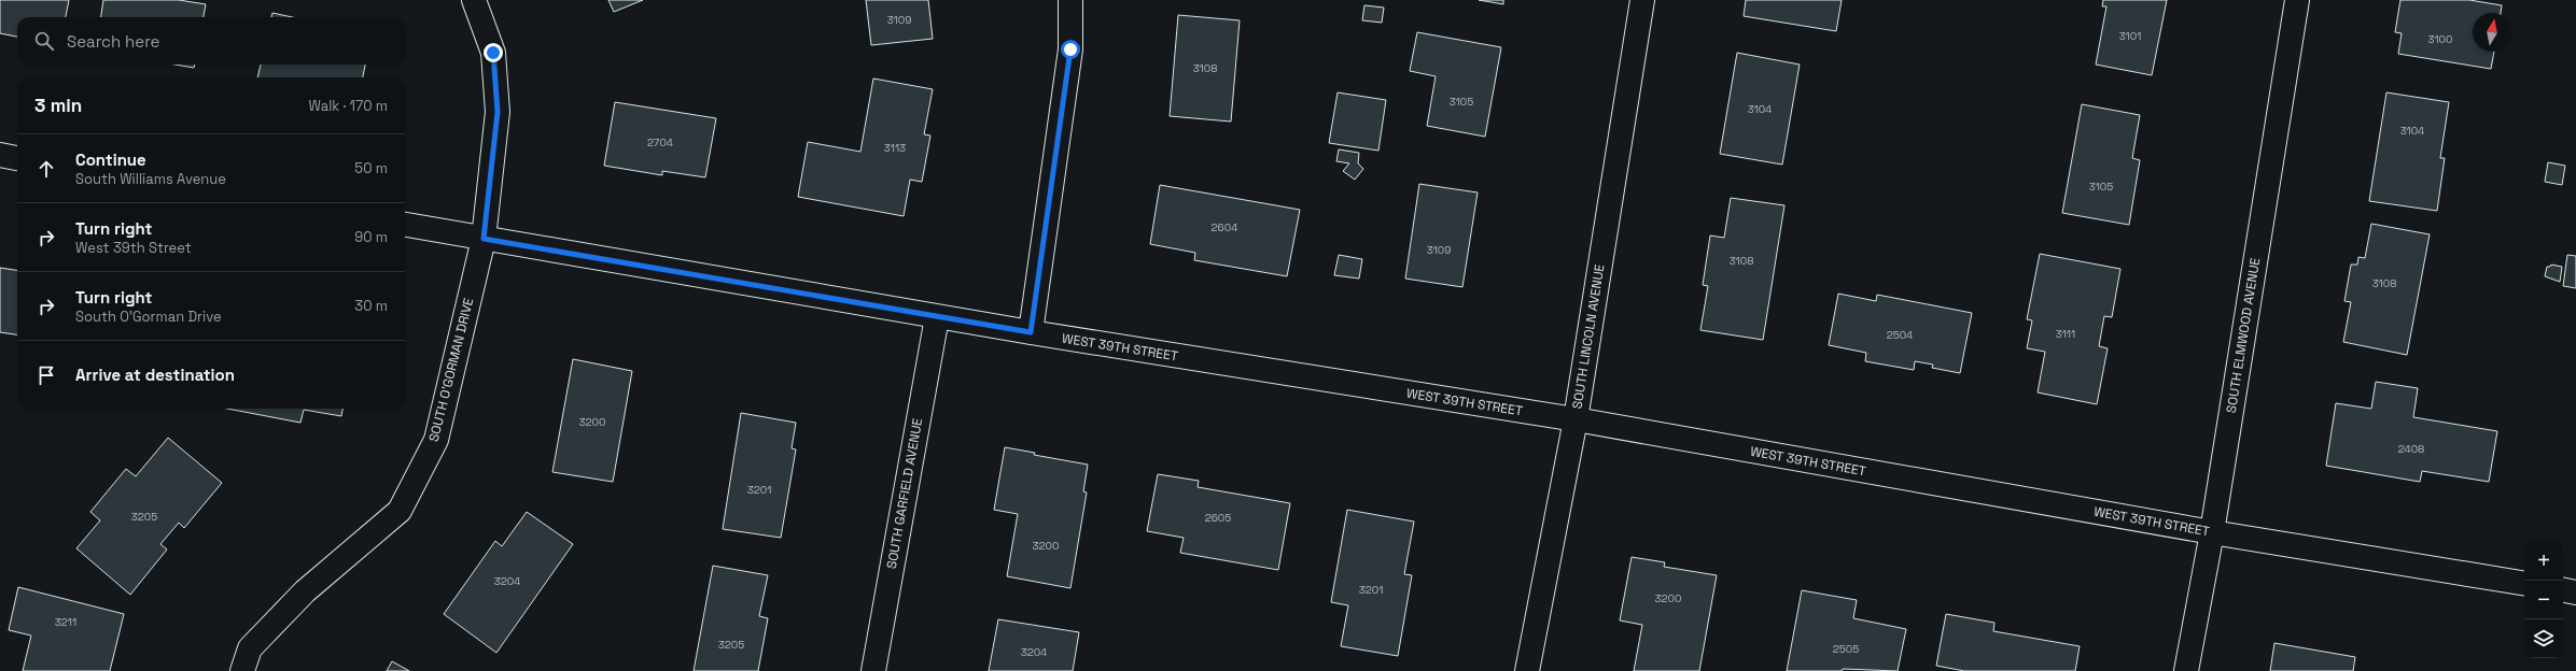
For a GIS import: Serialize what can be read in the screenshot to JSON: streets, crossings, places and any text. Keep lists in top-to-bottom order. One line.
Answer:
{"streets":{"street":["SOUTH ELMWOOD AVENUE","SOUTH LINCOLN AVENUE","WEST 39TH STREET","SOUTH O'GORMAN DRIVE","SOUTH GARFIELD AVENUE"]},"crossings":[["SOUTH ELMWOOD AVENUE","WEST 39TH STREET"],["SOUTH LINCOLN AVENUE","WEST 39TH STREET"],["WEST 39TH STREET","SOUTH O'GORMAN DRIVE"],["WEST 39TH STREET","SOUTH GARFIELD AVENUE"]],"house_numbers":["3109","3101","3100","3108","3105","3104","3104","2704","3113","3105","2604","3109","3108","3108","3111","2504","3200","2408","3201","3205","2605","3200","3204","3201","3200","3211","3205","2505","3204"],"north":"top","page":{"search":"Search here","heading":["3 min","Walk · 170 m"],"list":[["Continue","South Williams Avenue","50 m"],["Turn right","West 39th Street","90 m"],["Turn right","South O'Gorman Drive","30 m"],"Arrive at destination"],"map_buttons":["+","−"]}}
